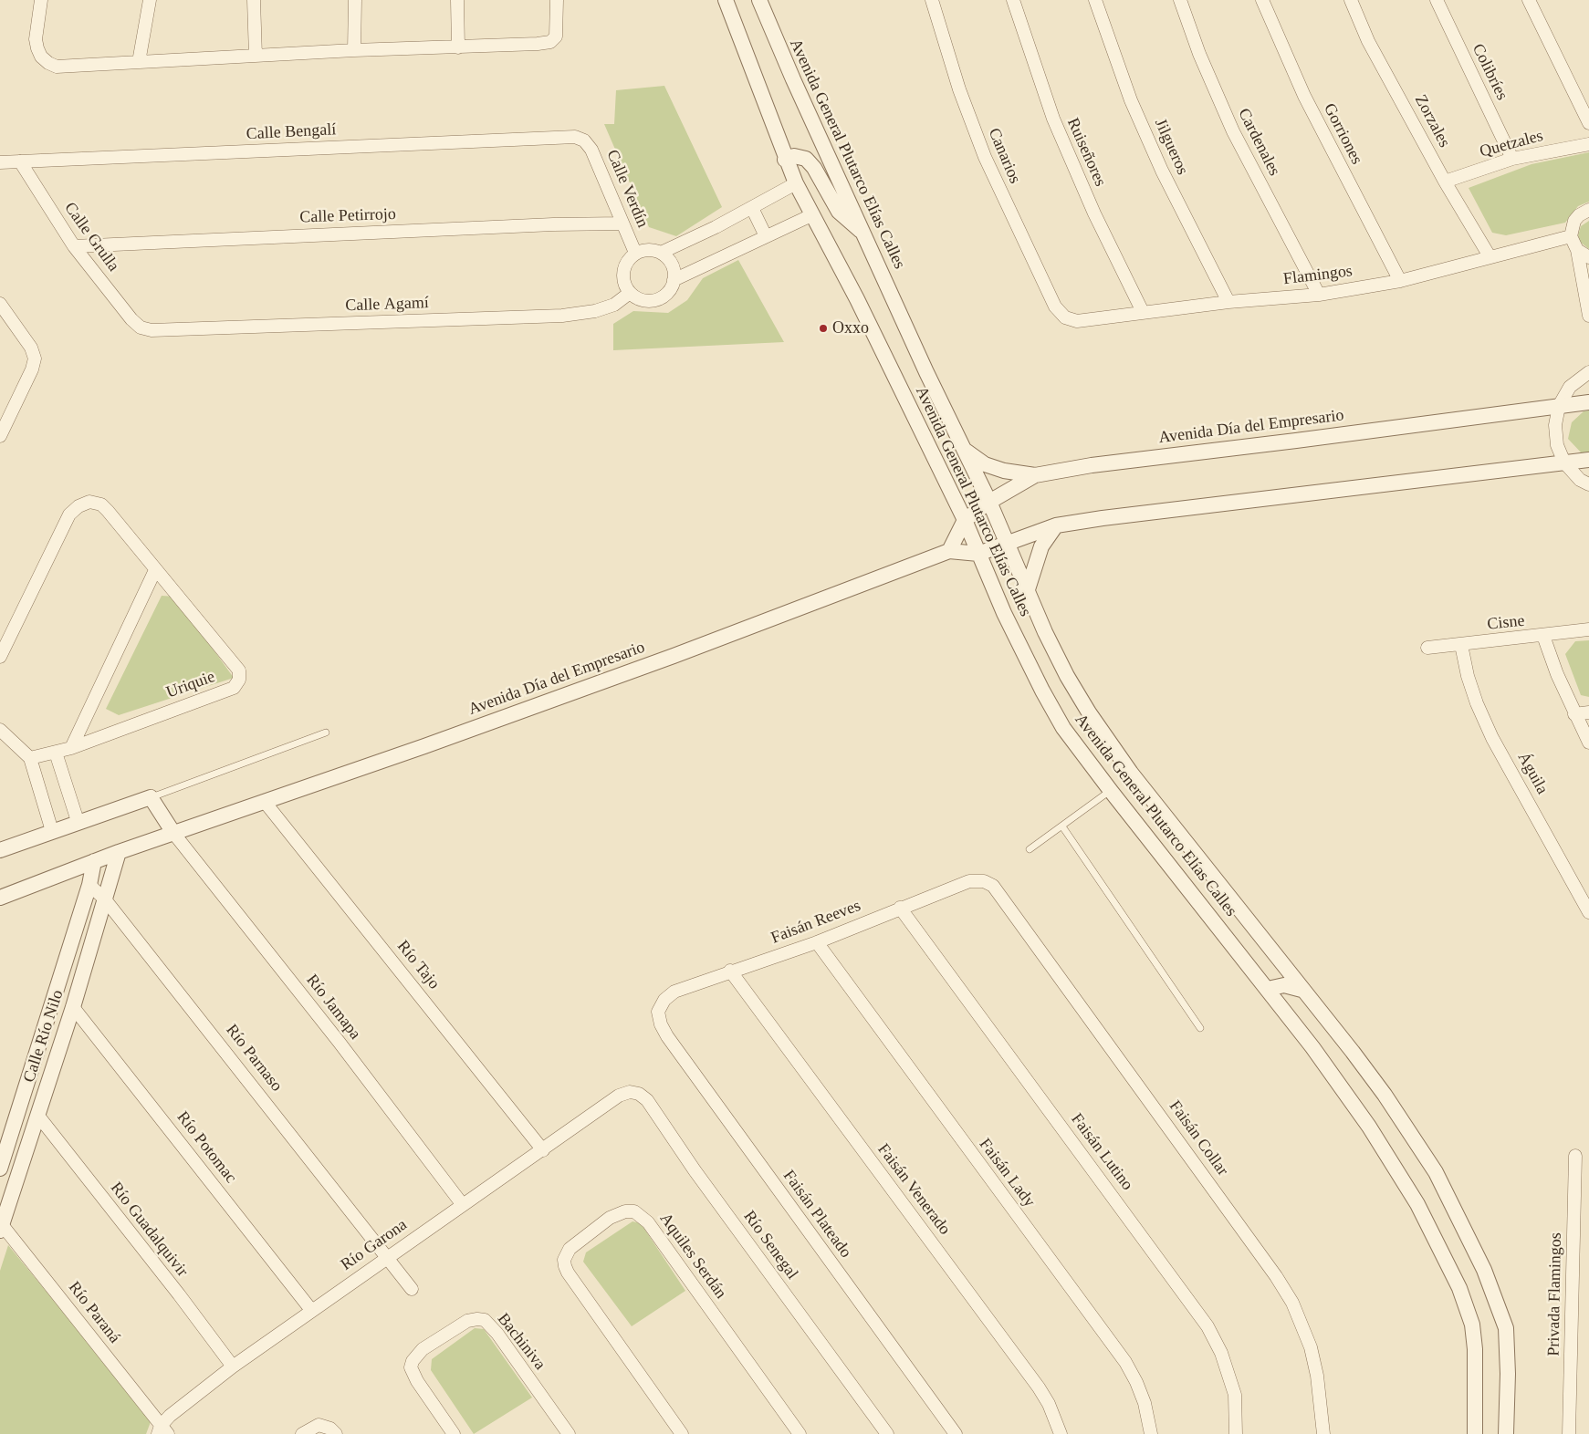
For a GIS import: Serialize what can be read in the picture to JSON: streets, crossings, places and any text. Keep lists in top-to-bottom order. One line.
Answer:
{"streets":{"street":["Colibríes","Zorzales","Calle Bengalí","Gorriones","Cardenales","Quetzales","Jilgueros","Ruiseñores","Avenida General Plutarco Elías Calles","Canarios","Calle Verdín","Calle Petirrojo","Calle Grulla","Flamingos","Calle Agamí","Avenida Día del Empresario","Cisne","Uriquie","Águila","Faisán Reeves","Río Tajo","Río Jamapa","Calle Río Nilo","Río Parnaso","Faisán Collar","Río Potomac","Faisán Lutino","Faisán Lady","Faisán Venerado","Faisán Plateado","Río Guadalquivir","Río Garona","Río Senegal","Aquiles Serdán","Privada Flamingos","Río Paraná","Bachiniva"]},"crossings":[["Colibríes","Quetzales"],["Zorzales","Quetzales"],["Zorzales","Flamingos"],["Calle Bengalí","Calle Verdín"],["Calle Bengalí","Calle Grulla"],["Gorriones","Flamingos"],["Cardenales","Flamingos"],["Jilgueros","Flamingos"],["Ruiseñores","Flamingos"],["Avenida General Plutarco Elías Calles","Avenida Día del Empresario"],["Canarios","Flamingos"],["Calle Verdín","Calle Petirrojo"],["Calle Verdín","Calle Agamí"],["Calle Petirrojo","Calle Grulla"],["Calle Grulla","Calle Agamí"],["Avenida Día del Empresario","Río Tajo"],["Avenida Día del Empresario","Río Jamapa"],["Avenida Día del Empresario","Calle Río Nilo"],["Cisne","Águila"],["Faisán Reeves","Faisán Collar"],["Faisán Reeves","Faisán Lutino"],["Faisán Reeves","Faisán Lady"],["Faisán Reeves","Faisán Venerado"],["Faisán Reeves","Faisán Plateado"],["Río Tajo","Río Garona"],["Río Jamapa","Río Garona"],["Calle Río Nilo","Río Parnaso"],["Calle Río Nilo","Río Potomac"],["Calle Río Nilo","Río Guadalquivir"],["Calle Río Nilo","Río Paraná"],["Río Parnaso","Río Garona"],["Río Potomac","Río Garona"],["Río Guadalquivir","Río Garona"],["Río Garona","Río Senegal"],["Río Garona","Río Paraná"]],"places":["Oxxo"]}
